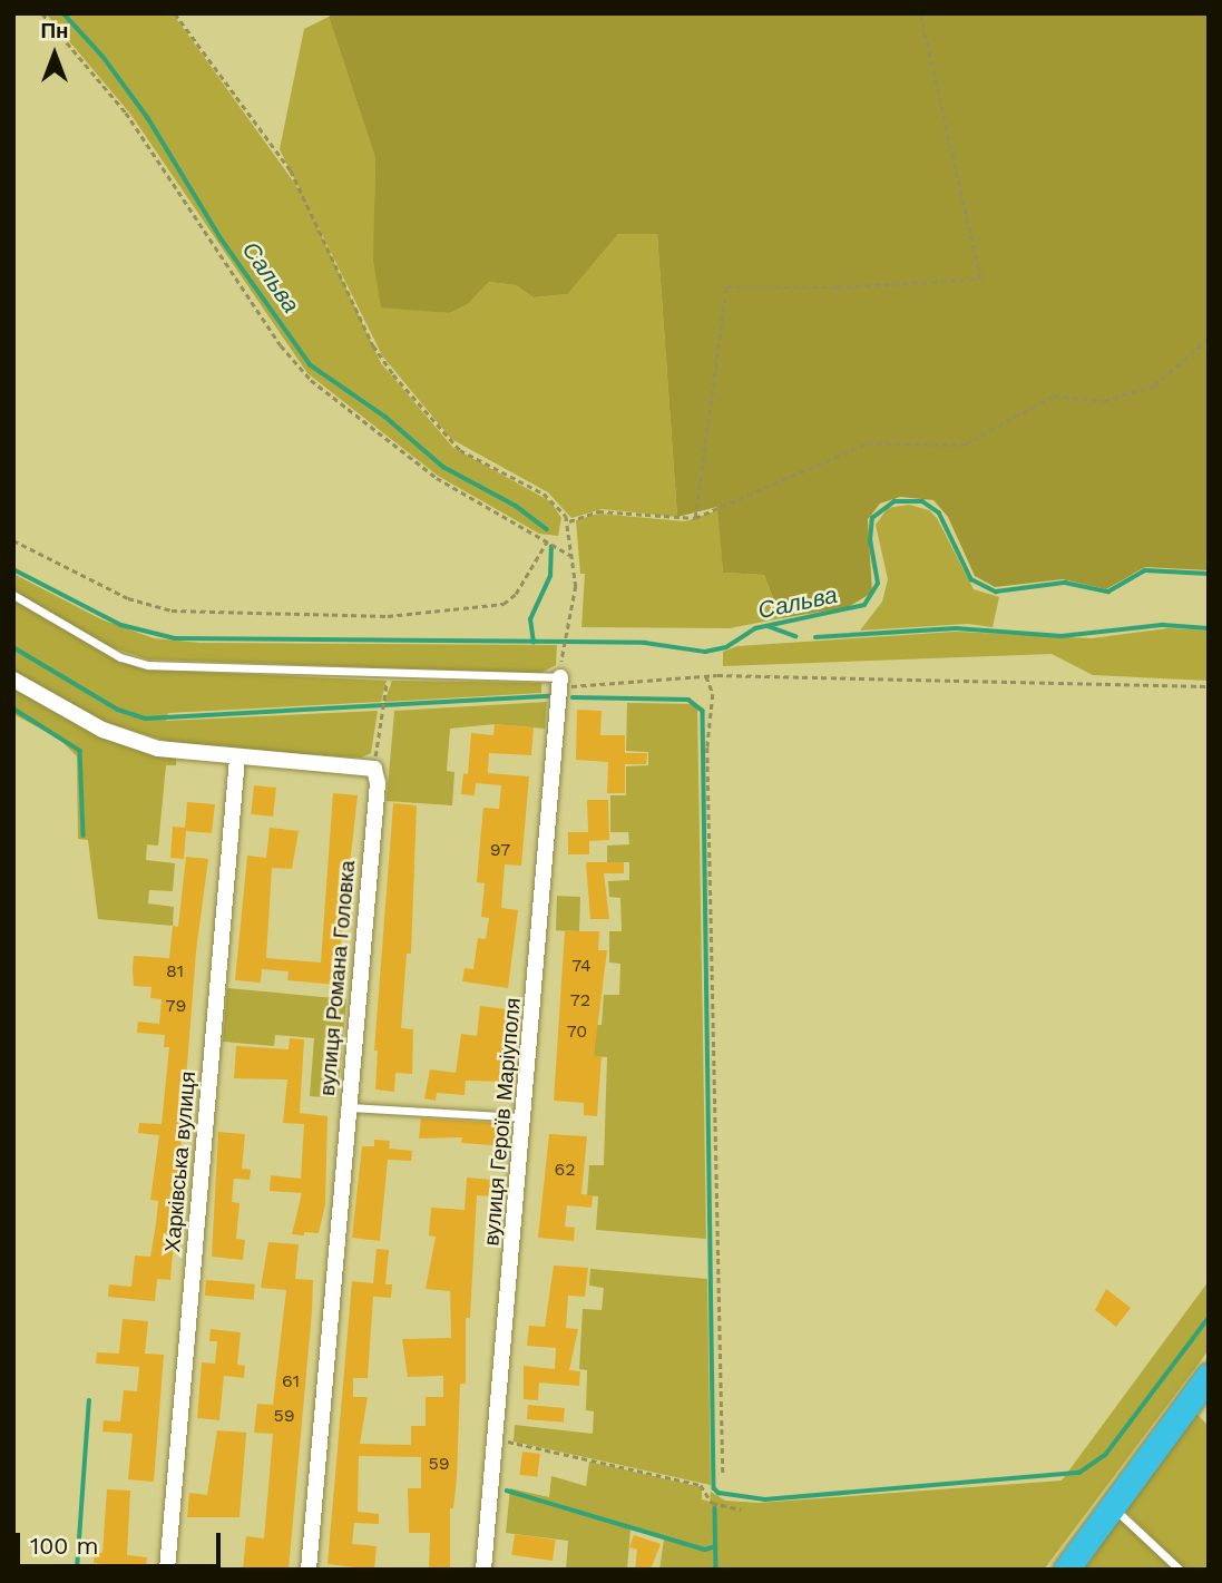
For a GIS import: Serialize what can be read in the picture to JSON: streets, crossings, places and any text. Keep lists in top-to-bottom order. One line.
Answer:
{"streets":{"street":["вулиця Романа Головка","вулиця Героїв Маріуполя","Харківська вулиця"]},"water":["Сальва"],"house_numbers":["97","74","81","72","79","70","62","61","59","59"],"scale_bar":"100 m","north":"top"}
